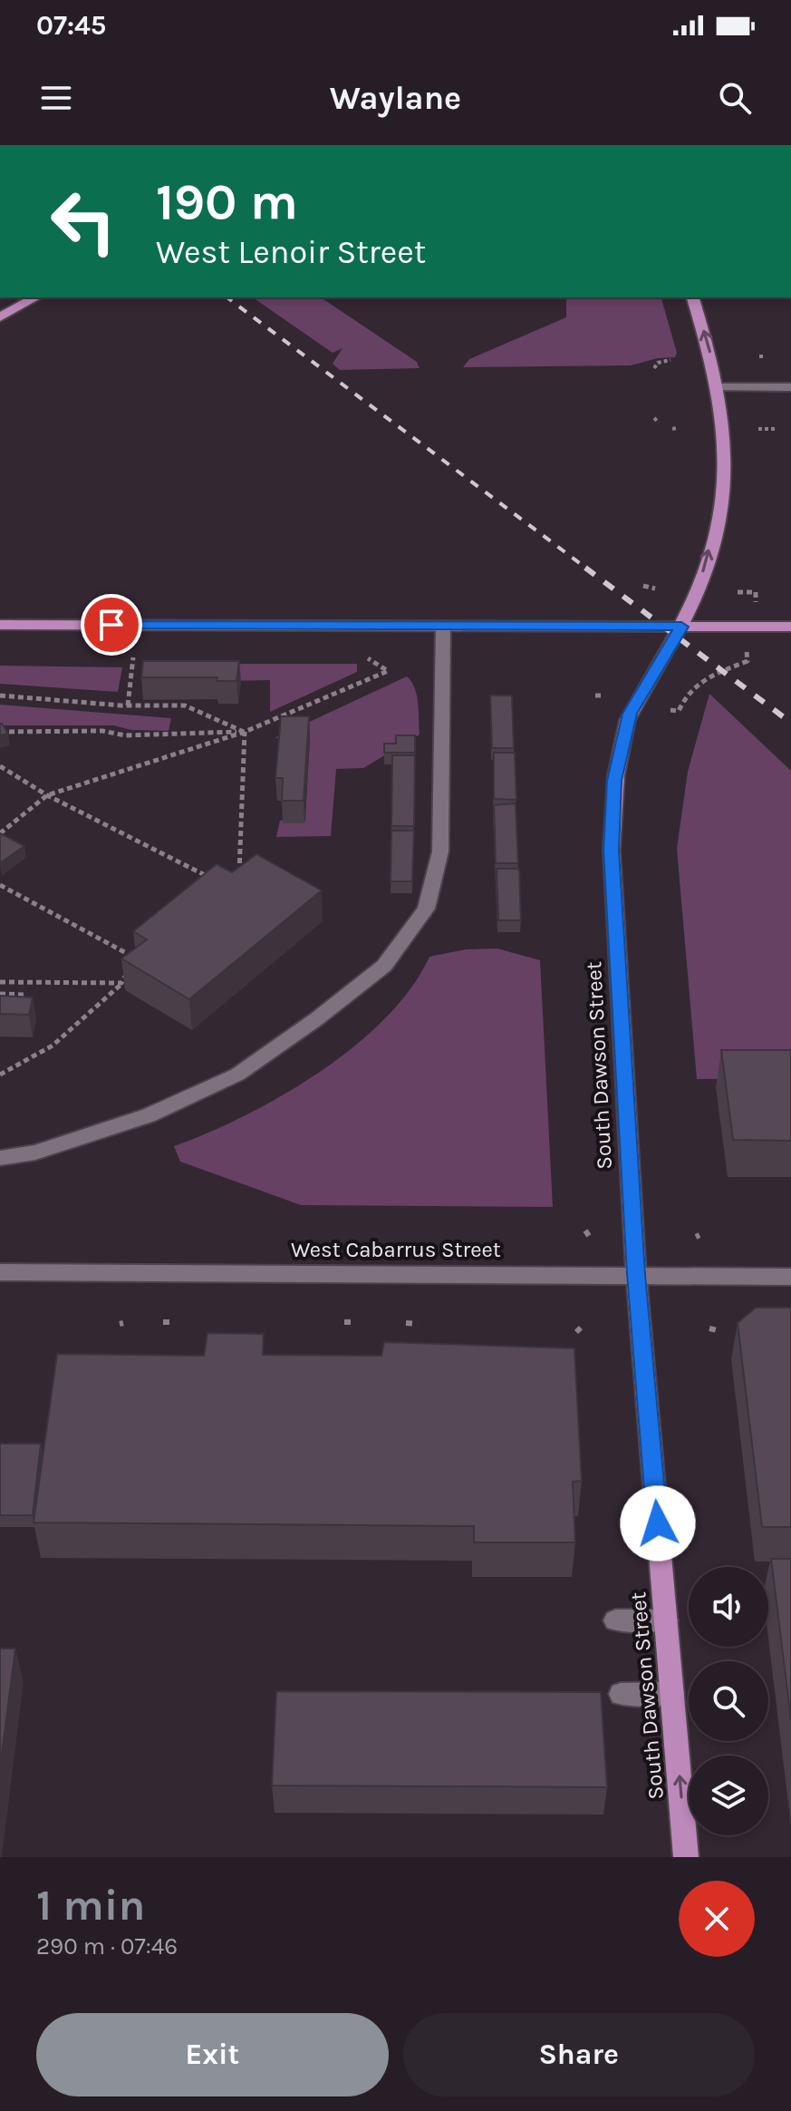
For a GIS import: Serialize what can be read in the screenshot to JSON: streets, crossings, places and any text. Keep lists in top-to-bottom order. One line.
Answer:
{"streets":{"main road":["South Dawson Street"],"street":["West Cabarrus Street"]},"crossings":[["South Dawson Street","West Cabarrus Street"]],"page":{"status":"07:45","header":"Waylane","turn":["190 m","West Lenoir Street"],"heading":["1 min","290 m · 07:46"],"buttons":["Exit","Share"]}}
